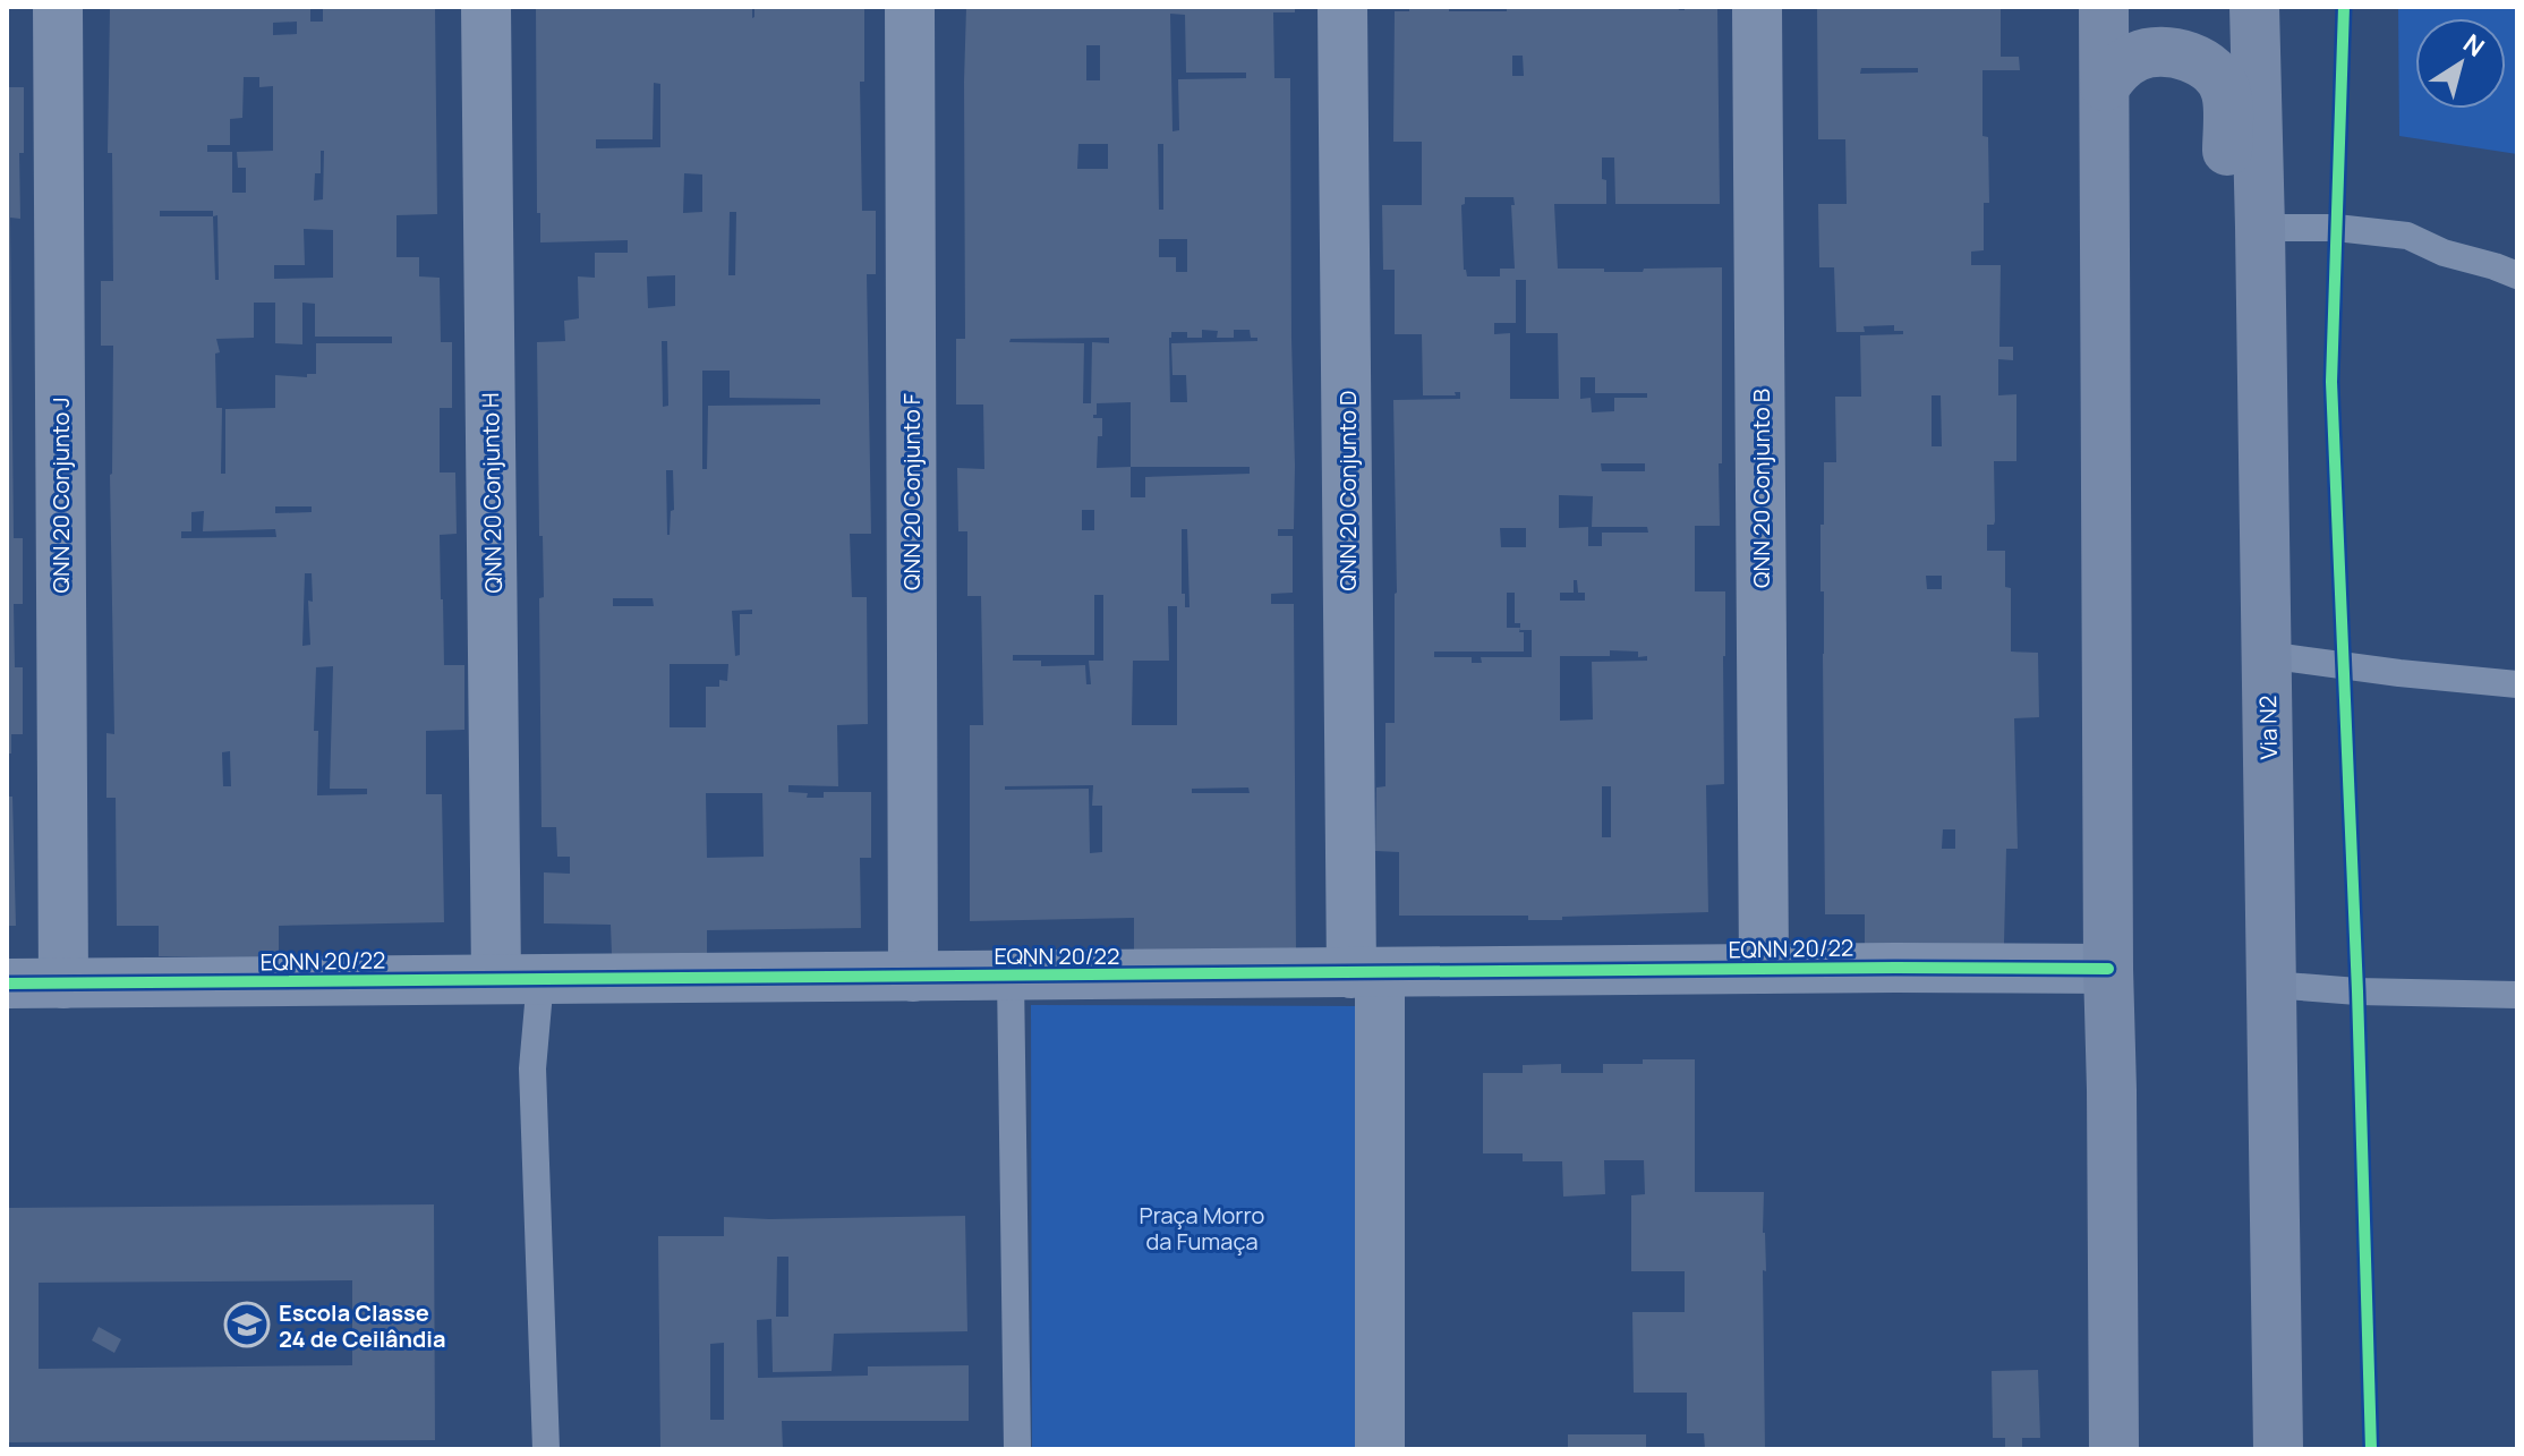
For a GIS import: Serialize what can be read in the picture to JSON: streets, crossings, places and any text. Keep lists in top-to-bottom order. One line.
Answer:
{"streets":{"main road":["Via N2"],"street":["QNN 20 Conjunto B","QNN 20 Conjunto D","QNN 20 Conjunto F","QNN 20 Conjunto H","QNN 20 Conjunto J","EQNN 20/22"]},"crossings":[["QNN 20 Conjunto B","EQNN 20/22"],["QNN 20 Conjunto D","EQNN 20/22"],["QNN 20 Conjunto F","EQNN 20/22"],["QNN 20 Conjunto H","EQNN 20/22"],["QNN 20 Conjunto J","EQNN 20/22"]],"parks":["Praça Morro da Fumaça"],"places":{"school or university":["Escola Classe 24 de Ceilândia"]},"north":"top right"}
